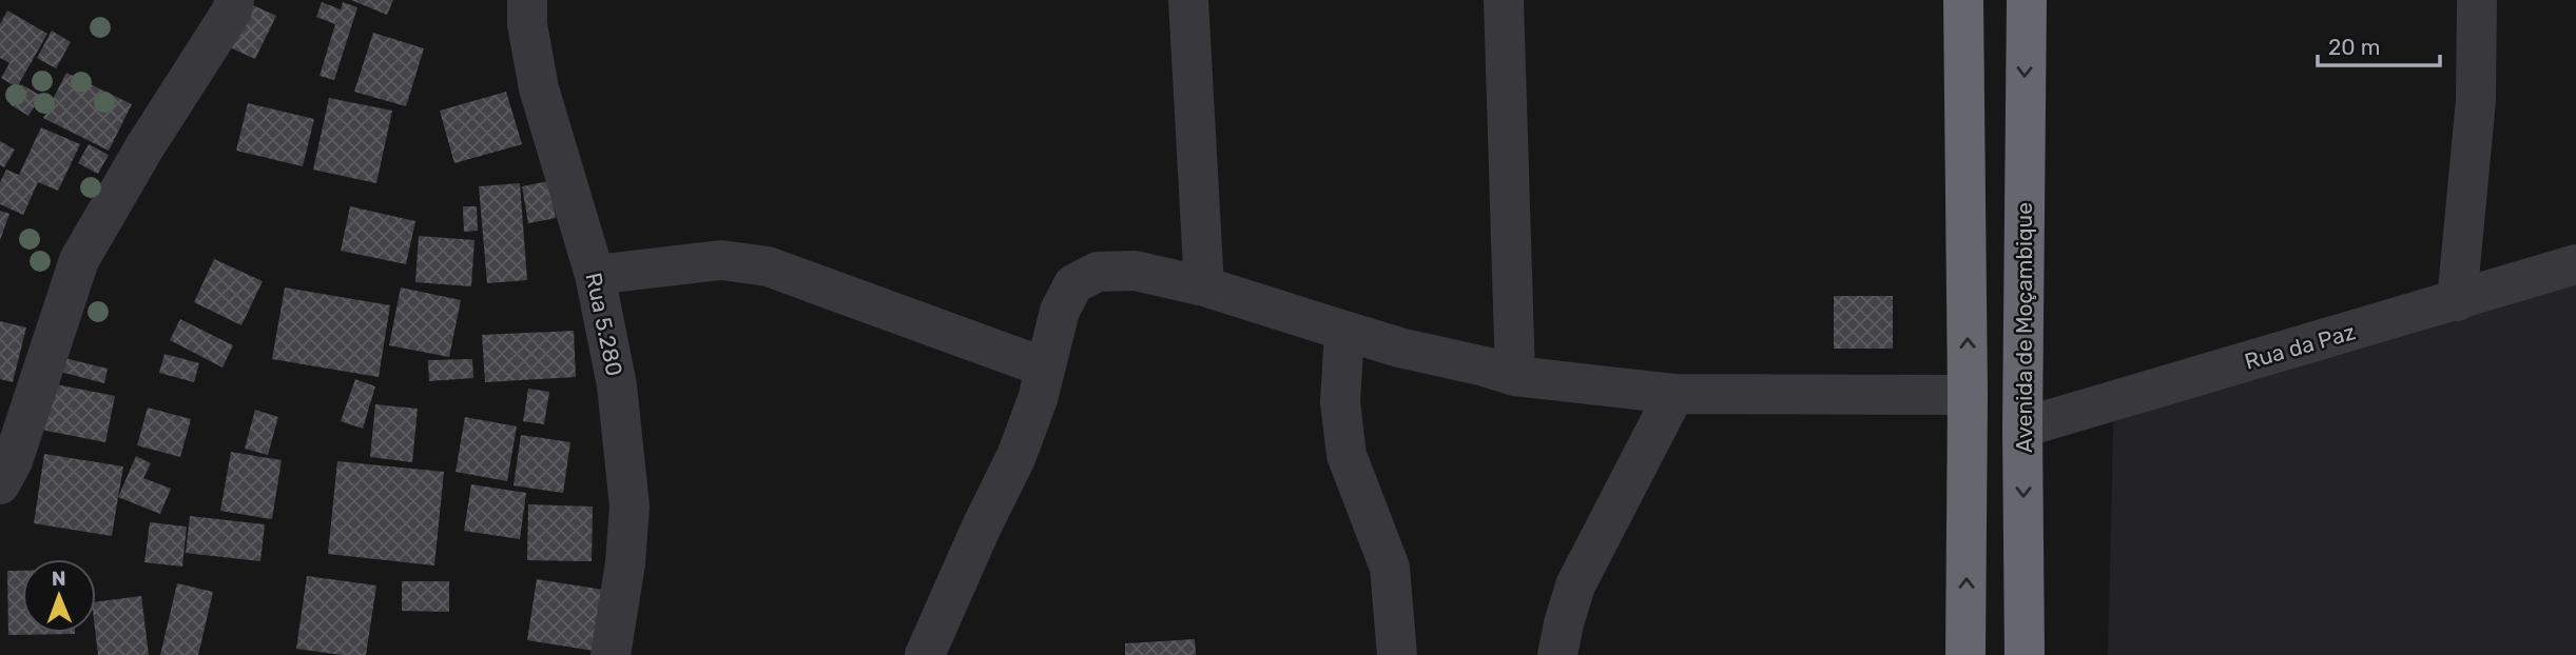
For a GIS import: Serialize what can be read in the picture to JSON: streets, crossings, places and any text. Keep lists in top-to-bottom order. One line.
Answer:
{"streets":{"highway":["Avenida de Moçambique"],"street":["Rua 5.280","Rua da Paz"]},"crossings":[["Avenida de Moçambique","Rua da Paz"]],"scale_bar":"20 m","north":"top"}
